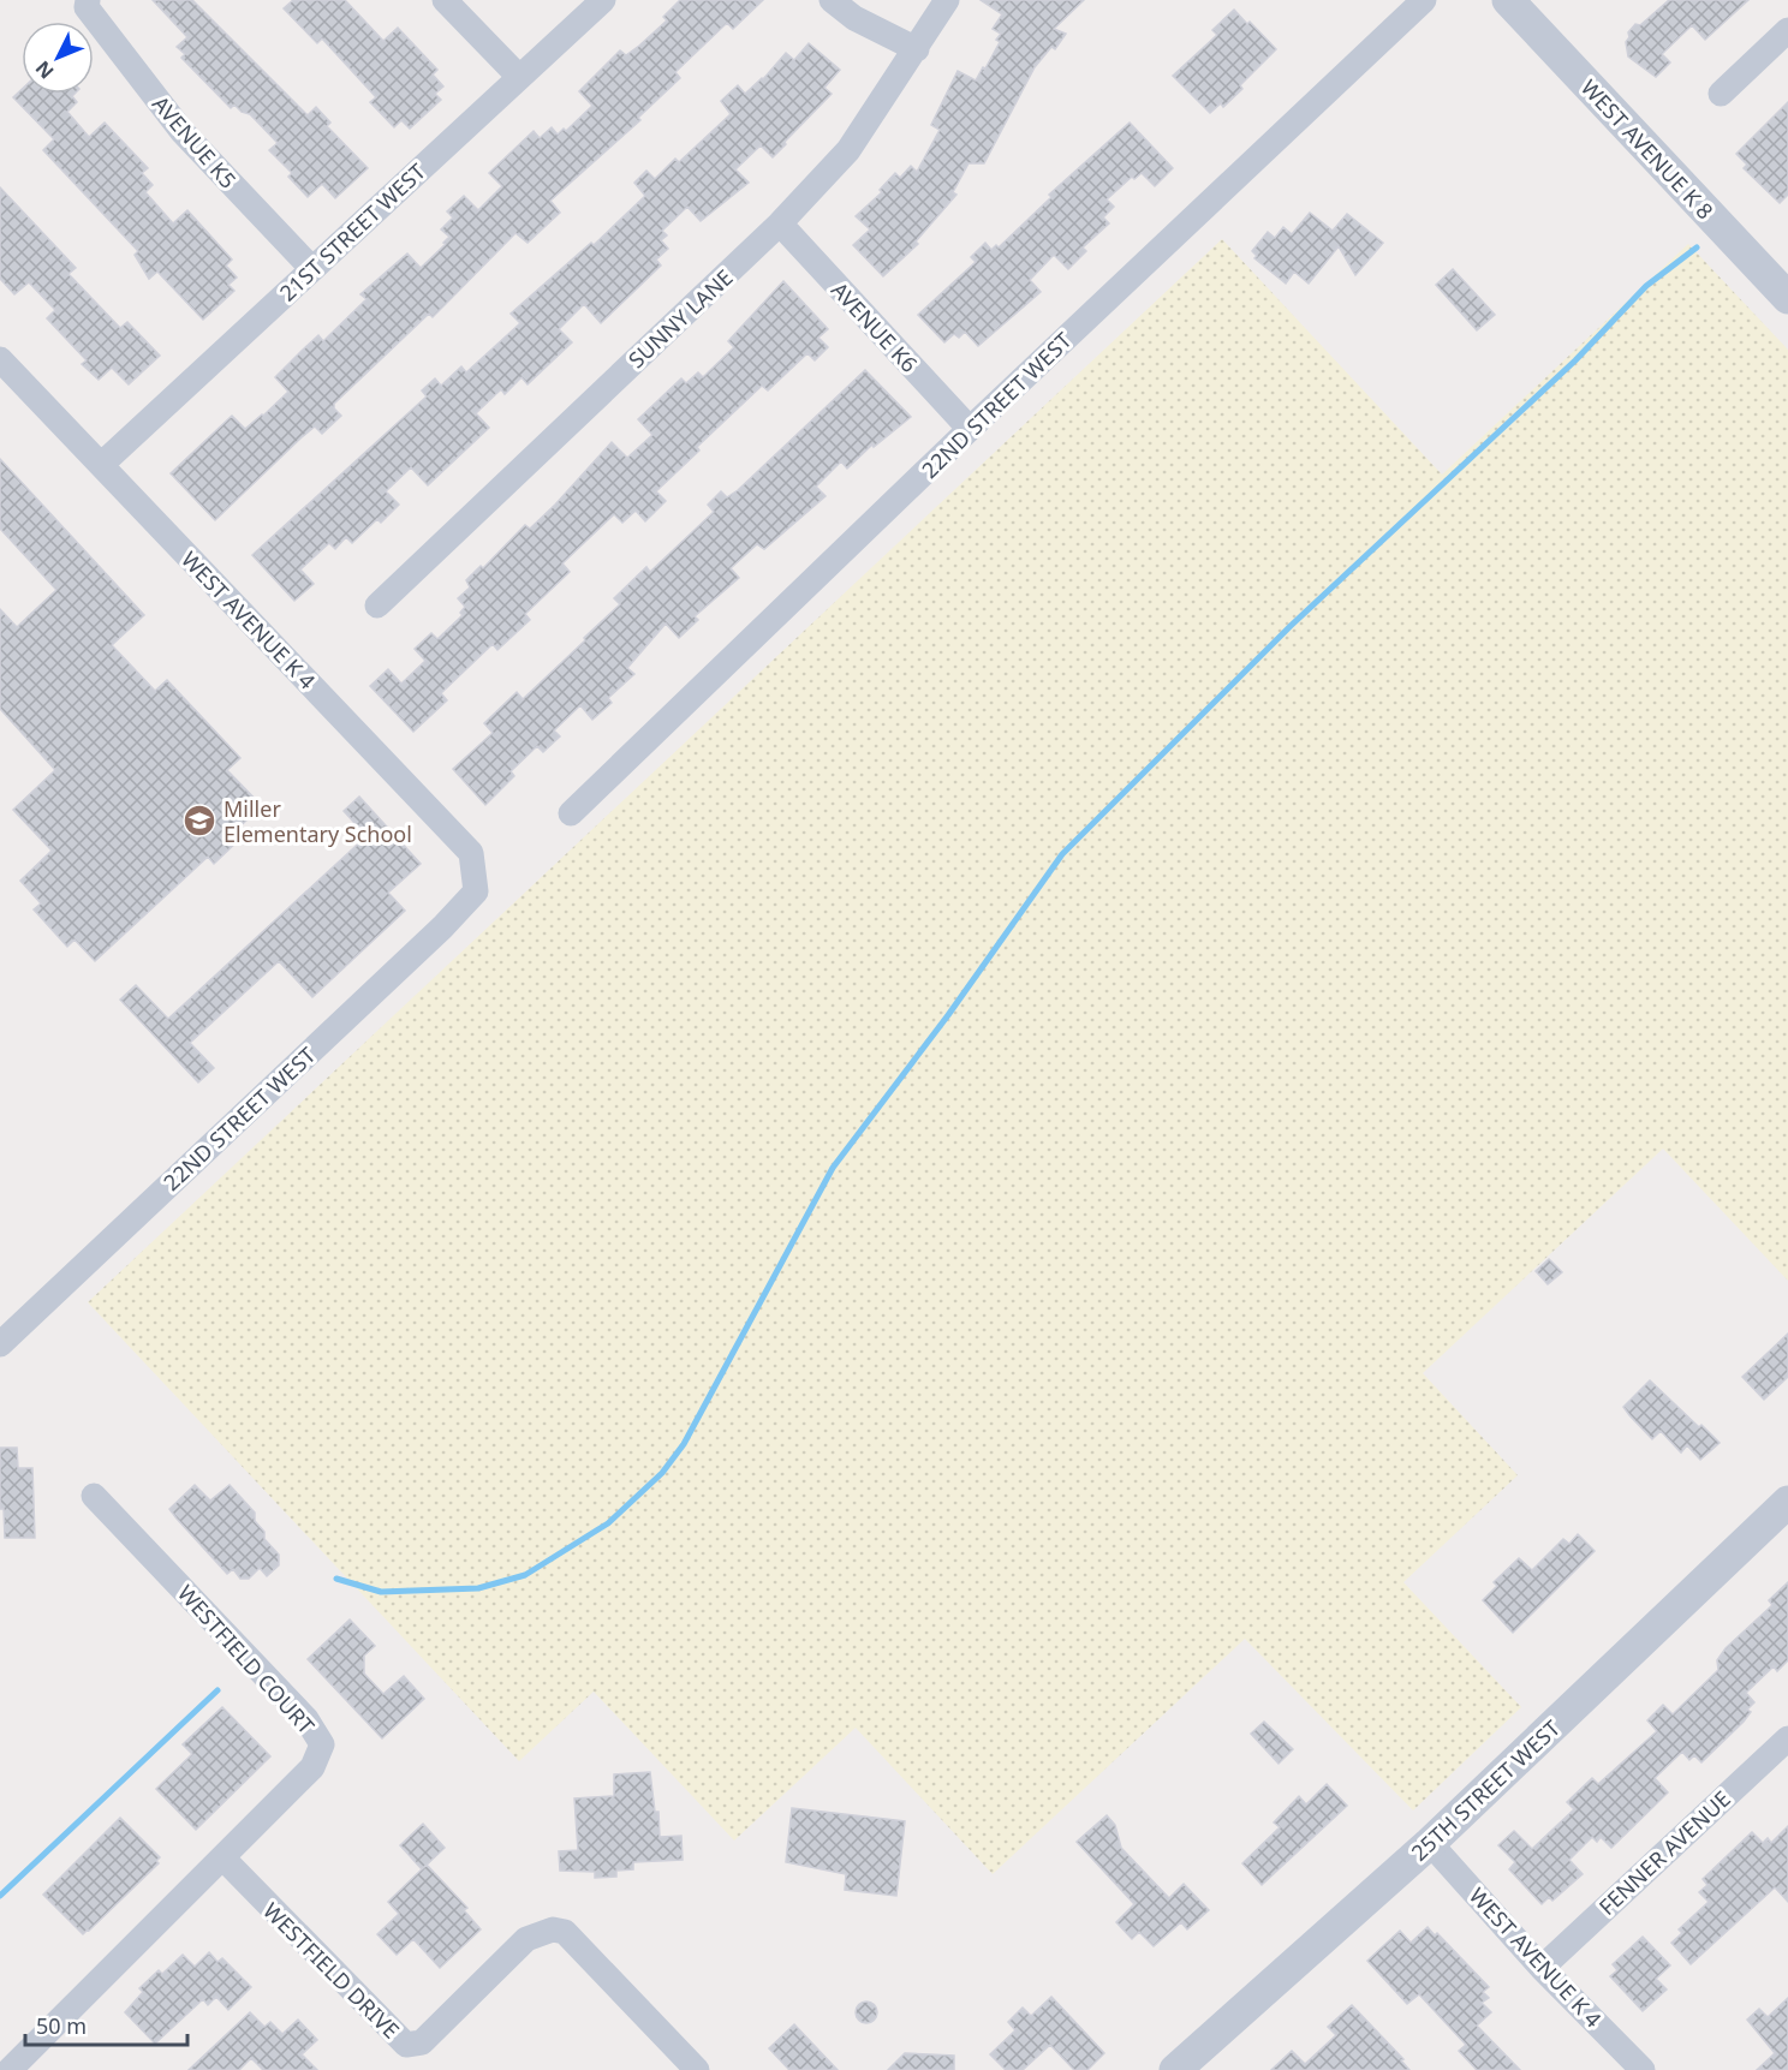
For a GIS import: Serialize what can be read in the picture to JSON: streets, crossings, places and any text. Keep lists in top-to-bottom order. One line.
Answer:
{"streets":{"street":["AVENUE K5","WEST AVENUE K 8","21ST STREET WEST","SUNNY LANE","AVENUE K6","22ND STREET WEST","WEST AVENUE K 4","WESTFIELD COURT","25TH STREET WEST","FENNER AVENUE","WESTFIELD DRIVE"]},"crossings":[["AVENUE K5","21ST STREET WEST"],["21ST STREET WEST","WEST AVENUE K 4"],["SUNNY LANE","AVENUE K6"],["AVENUE K6","22ND STREET WEST"],["22ND STREET WEST","WEST AVENUE K 4"],["WEST AVENUE K 4","25TH STREET WEST"],["WEST AVENUE K 4","FENNER AVENUE"],["WESTFIELD COURT","WESTFIELD DRIVE"]],"places":{"school or university":["Miller Elementary School"]},"scale_bar":"50 m","north":"bottom left"}
